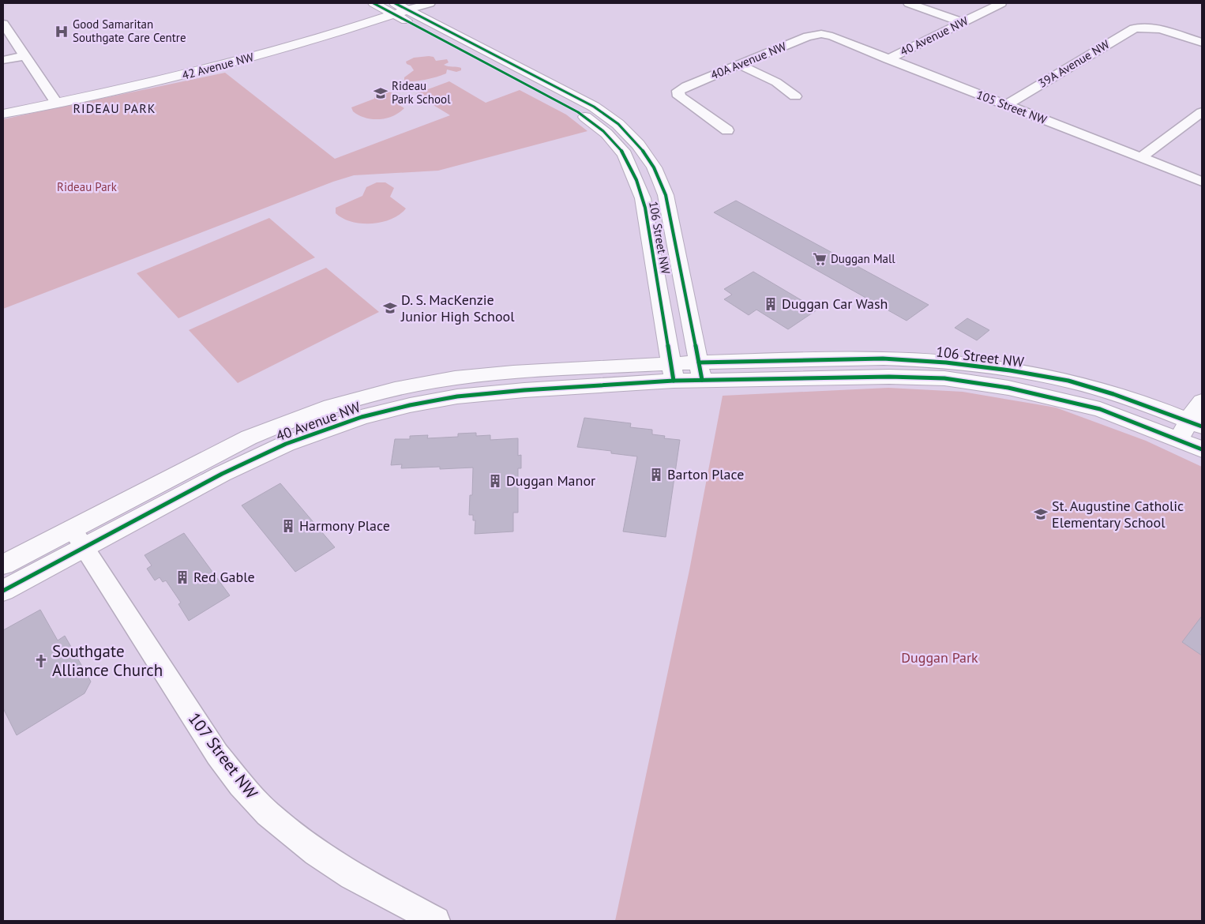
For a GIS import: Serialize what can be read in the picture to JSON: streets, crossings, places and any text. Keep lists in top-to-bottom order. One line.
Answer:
{"streets":{"street":["40 Avenue NW","40A Avenue NW","39A Avenue NW","42 Avenue NW","105 Street NW","106 Street NW","107 Street NW"]},"crossings":[["40 Avenue NW","105 Street NW"],["40 Avenue NW","106 Street NW"],["40 Avenue NW","107 Street NW"],["40A Avenue NW","105 Street NW"],["39A Avenue NW","105 Street NW"],["42 Avenue NW","106 Street NW"]],"districts":["RIDEAU PARK"],"parks":["Rideau Park","Duggan Park"],"places":{"hospital":["Good Samaritan Southgate Care Centre"],"school or university":["Rideau Park School","D. S. MacKenzie Junior High School","St. Augustine Catholic Elementary School"],"supermarket":["Duggan Mall"],"building":["Duggan Car Wash","Barton Place","Duggan Manor","Harmony Place","Red Gable"],"church":["Southgate Alliance Church"]}}
